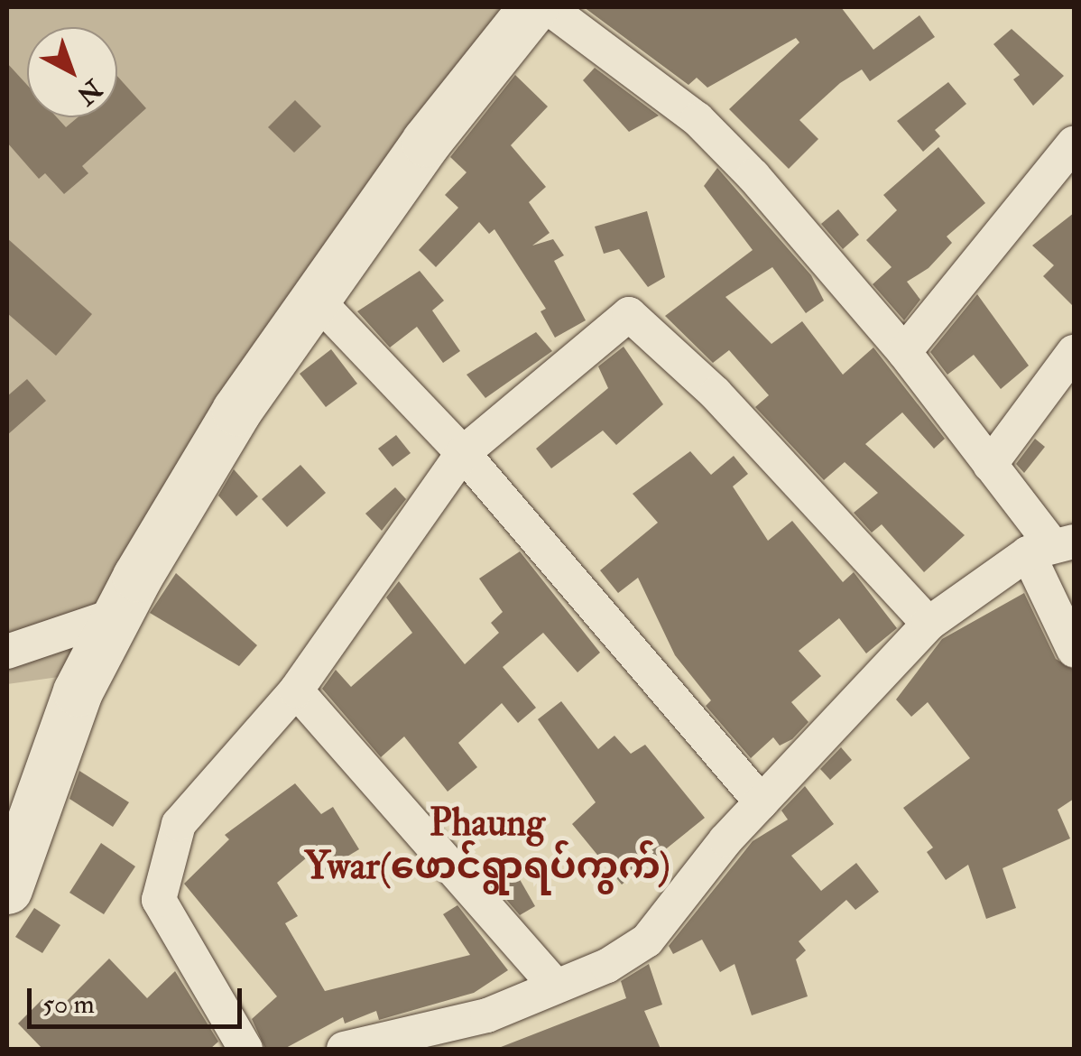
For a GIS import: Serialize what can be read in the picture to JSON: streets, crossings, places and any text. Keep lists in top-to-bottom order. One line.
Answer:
{"districts":["Phaung Ywar(ဖောင်ရွာရပ်ကွက်)"],"scale_bar":"50 m","north":"bottom right"}
